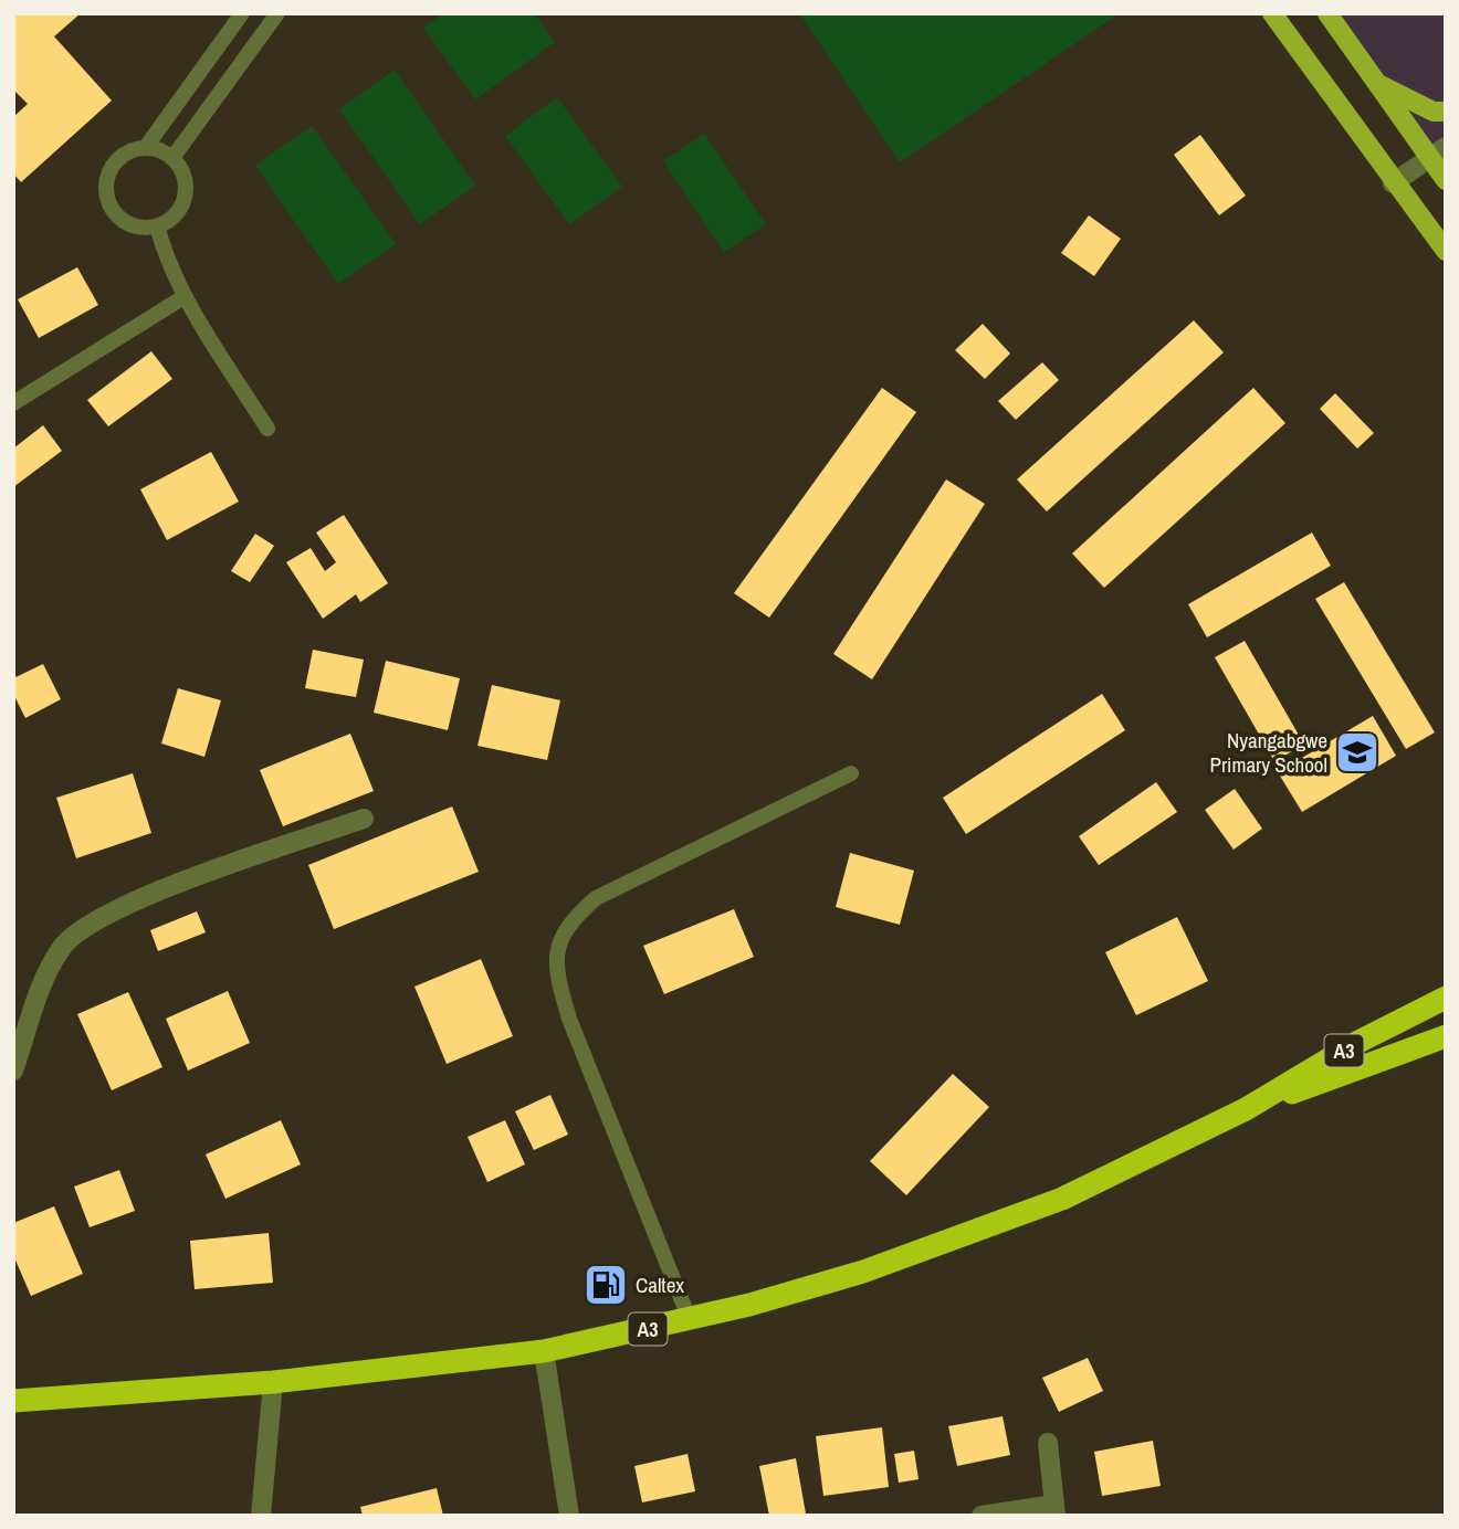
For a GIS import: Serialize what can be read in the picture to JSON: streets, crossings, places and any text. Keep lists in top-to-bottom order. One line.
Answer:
{"streets":{"highway":["A3"]},"places":{"school or university":["Nyangabgwe Primary School"],"fuel station":["Caltex"]}}
